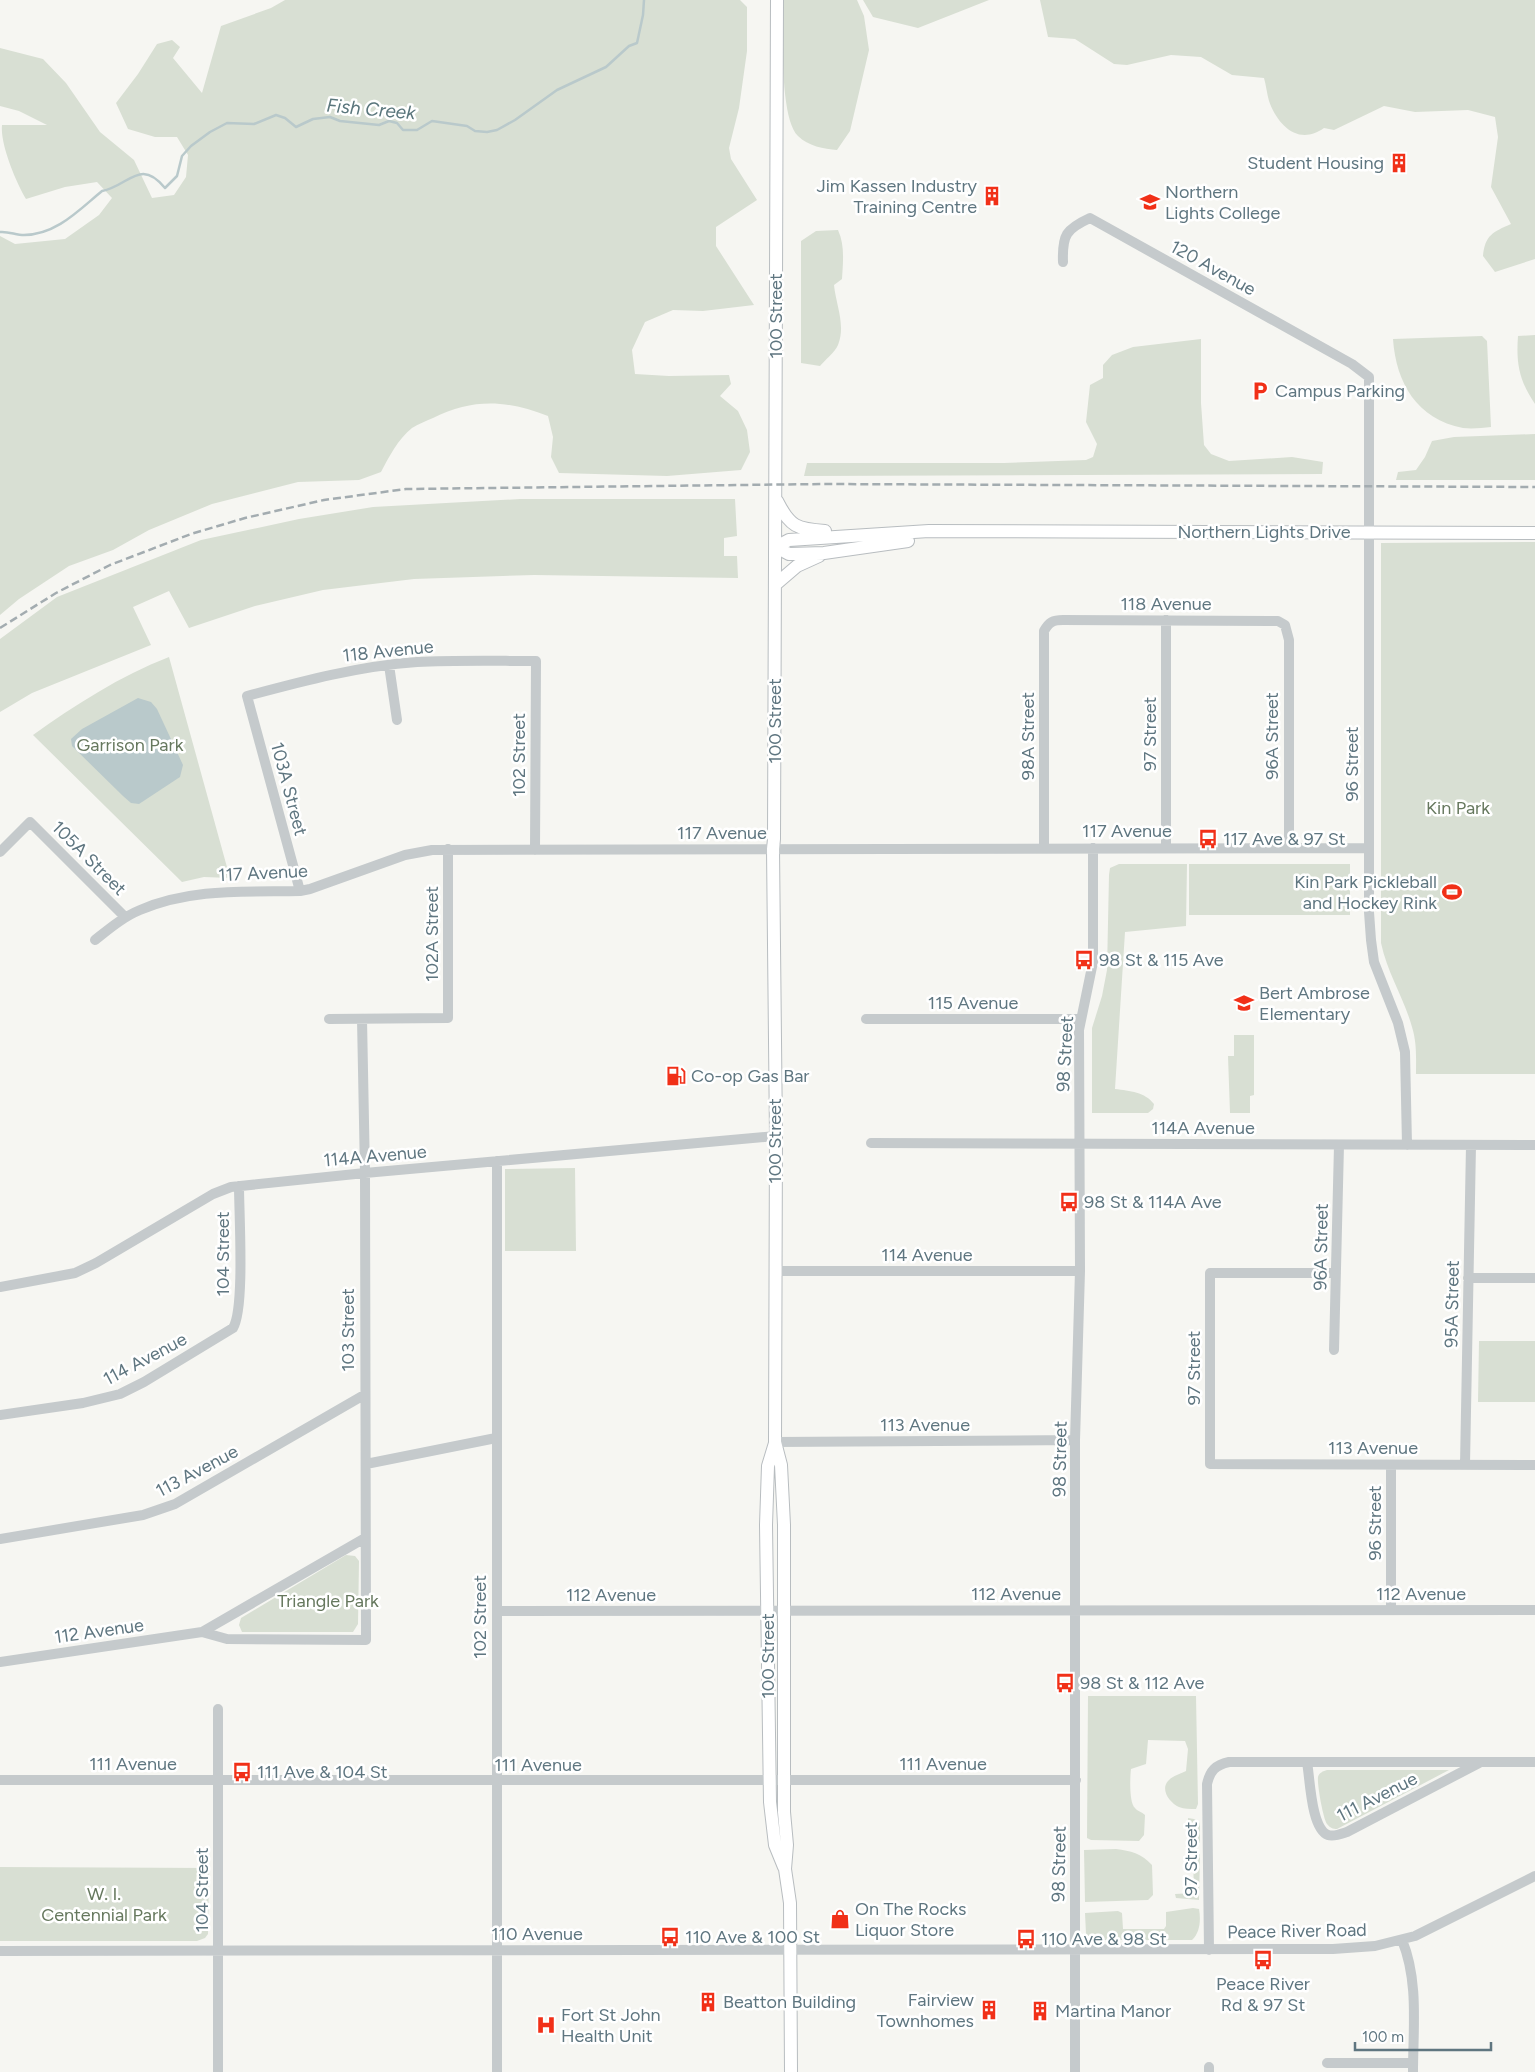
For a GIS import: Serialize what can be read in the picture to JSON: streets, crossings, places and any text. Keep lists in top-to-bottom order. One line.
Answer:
{"streets":{"main road":["100 Street","Northern Lights Drive"],"street":["120 Avenue","118 Avenue","97 Street","98A Street","96A Street","102 Street","96 Street","103A Street","117 Avenue","105A Street","102A Street","115 Avenue","98 Street","114A Avenue","104 Street","114 Avenue","95A Street","103 Street","113 Avenue","112 Avenue","111 Avenue","Peace River Road","110 Avenue"]},"crossings":[["120 Avenue","96 Street"],["100 Street","Northern Lights Drive"],["100 Street","117 Avenue"],["100 Street","114A Avenue"],["100 Street","114 Avenue"],["100 Street","113 Avenue"],["100 Street","112 Avenue"],["100 Street","111 Avenue"],["100 Street","110 Avenue"],["Northern Lights Drive","96 Street"],["118 Avenue","97 Street"],["118 Avenue","98A Street"],["118 Avenue","96A Street"],["118 Avenue","102 Street"],["118 Avenue","103A Street"],["97 Street","96A Street"],["97 Street","117 Avenue"],["97 Street","113 Avenue"],["97 Street","111 Avenue"],["97 Street","Peace River Road"],["98A Street","117 Avenue"],["96A Street","117 Avenue"],["96A Street","114A Avenue"],["102 Street","117 Avenue"],["102 Street","114A Avenue"],["102 Street","112 Avenue"],["102 Street","111 Avenue"],["102 Street","110 Avenue"],["96 Street","117 Avenue"],["96 Street","114A Avenue"],["96 Street","113 Avenue"],["96 Street","112 Avenue"],["103A Street","117 Avenue"],["117 Avenue","105A Street"],["117 Avenue","102A Street"],["117 Avenue","98 Street"],["102A Street","103 Street"],["115 Avenue","98 Street"],["98 Street","114A Avenue"],["98 Street","114 Avenue"],["98 Street","113 Avenue"],["98 Street","112 Avenue"],["98 Street","111 Avenue"],["98 Street","Peace River Road"],["98 Street","110 Avenue"],["114A Avenue","104 Street"],["114A Avenue","95A Street"],["114A Avenue","103 Street"],["104 Street","114 Avenue"],["104 Street","111 Avenue"],["104 Street","110 Avenue"],["95A Street","113 Avenue"],["103 Street","113 Avenue"],["103 Street","112 Avenue"],["Peace River Road","110 Avenue"]],"water":["Fish Creek"],"parks":["Garrison Park","Kin Park","Triangle Park","W. I. Centennial Park"],"places":{"building":["Student Housing","Jim Kassen Industry Training Centre","Beatton Building","Fairview Townhomes","Martina Manor"],"school or university":["Northern Lights College","Bert Ambrose Elementary"],"parking":["Campus Parking"],"bus stop":["117 Ave & 97 St","98 St & 115 Ave","98 St & 114A Ave","98 St & 112 Ave","111 Ave & 104 St","110 Ave & 100 St","110 Ave & 98 St","Peace River Rd & 97 St"],"sports":["Kin Park Pickleball and Hockey Rink"],"fuel station":["Co-op Gas Bar"],"shop":["On The Rocks Liquor Store"],"hospital":["Fort St John Health Unit"]},"scale_bar":"100 m"}
